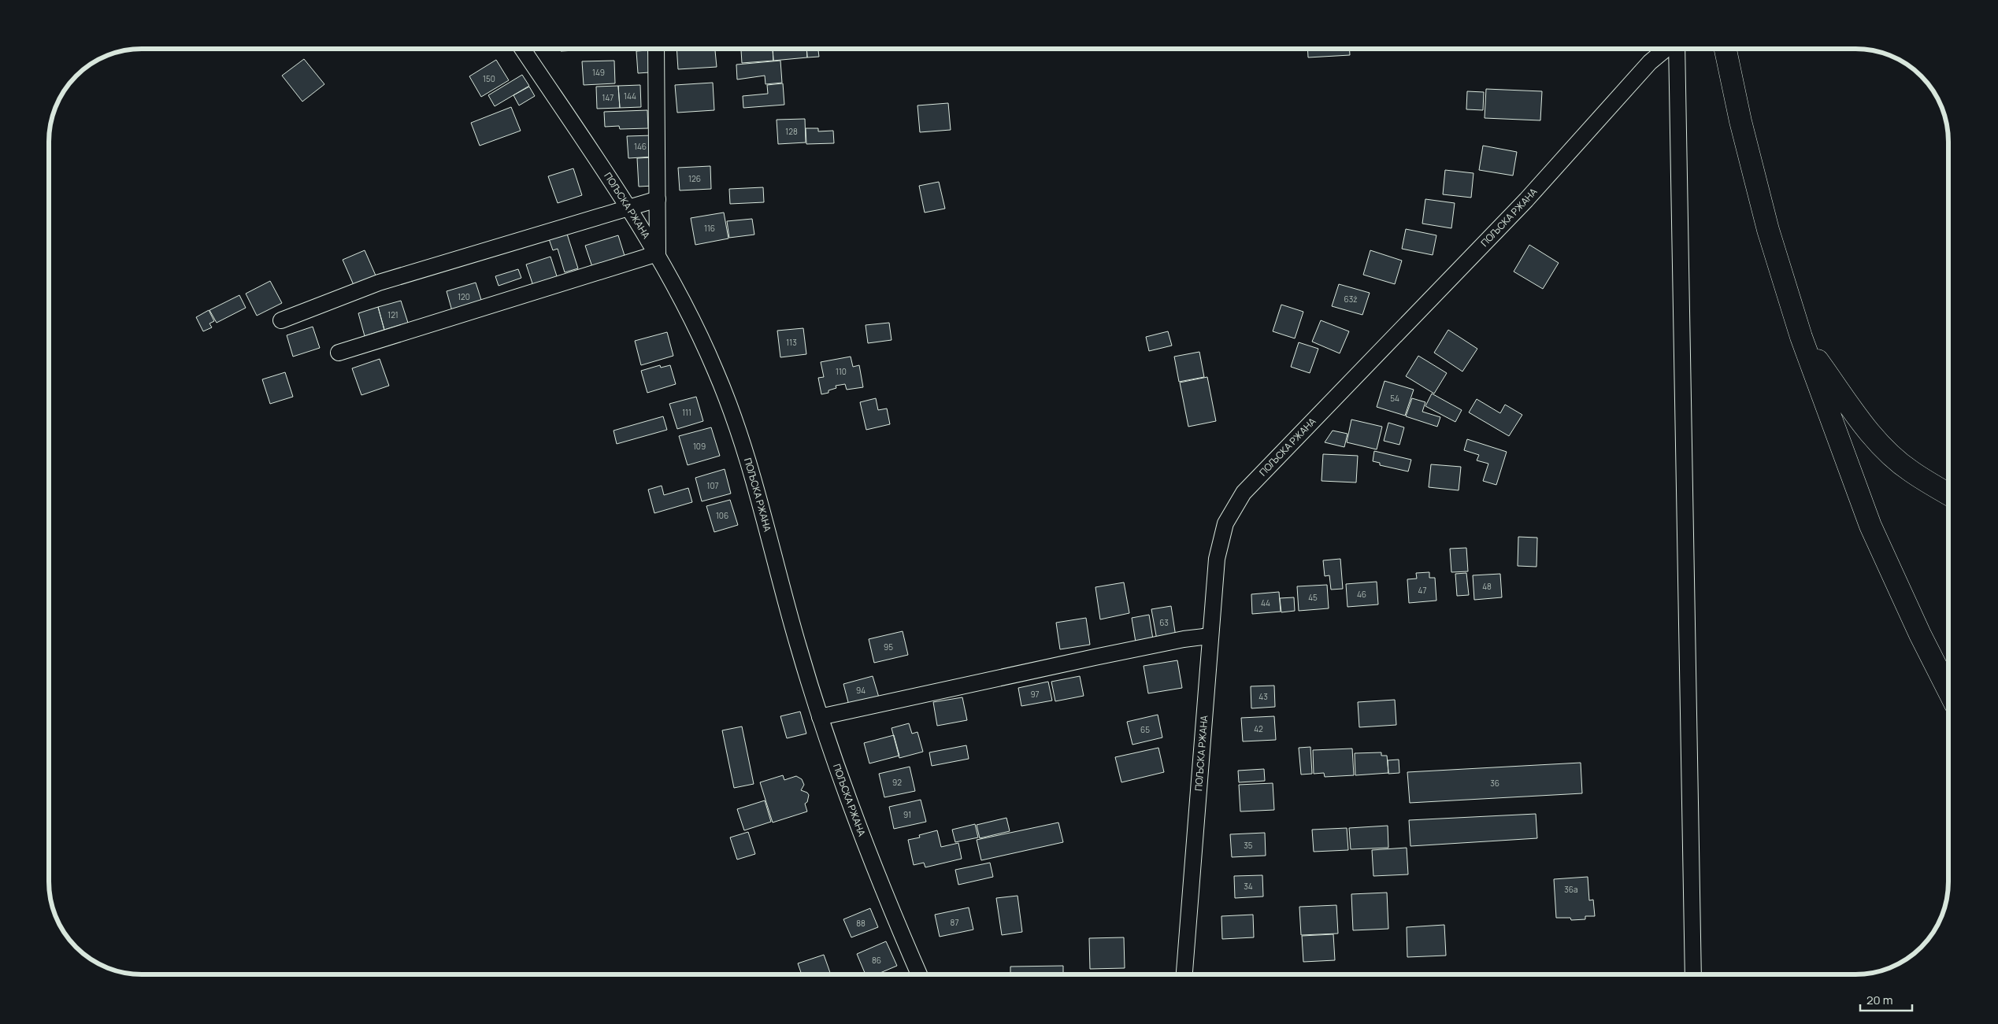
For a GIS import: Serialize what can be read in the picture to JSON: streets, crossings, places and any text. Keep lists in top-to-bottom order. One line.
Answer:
{"streets":{"street":["ПОЉСКА РЖАНА"]},"house_numbers":["149","150","144","147","128","146","126","116","120","63ž","121","113","110","54","111","109","107","106","48","47","46","45","44","63","95","94","97","43","42","65","92","36","91","35","34","36a","87","88","86"],"scale_bar":"20 m"}
